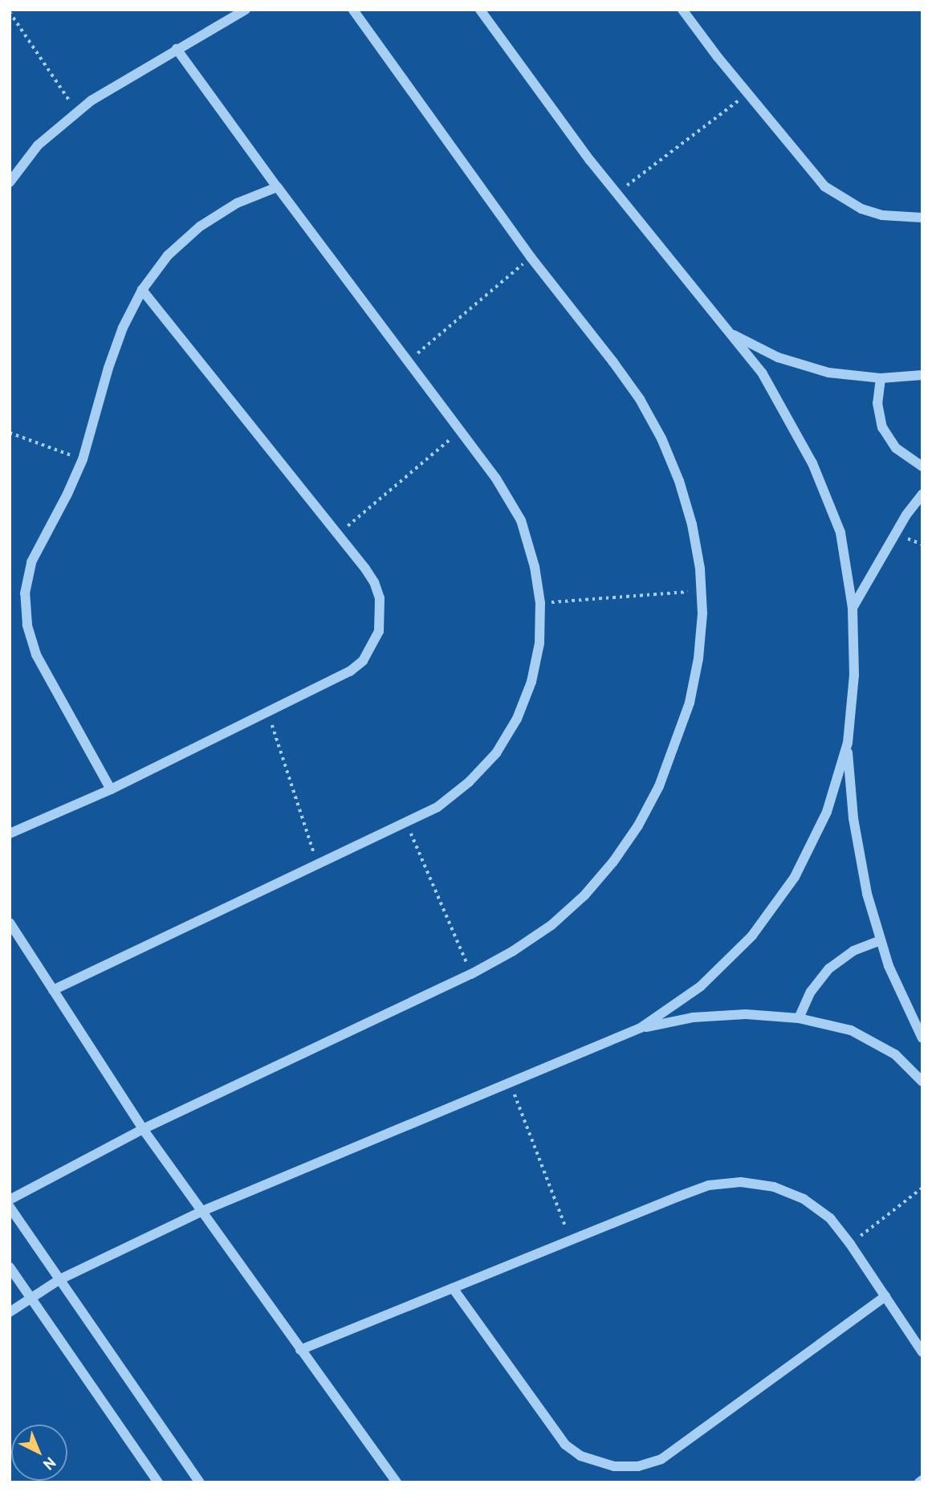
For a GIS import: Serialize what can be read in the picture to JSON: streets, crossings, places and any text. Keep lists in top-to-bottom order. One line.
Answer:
{"north":"bottom right"}
